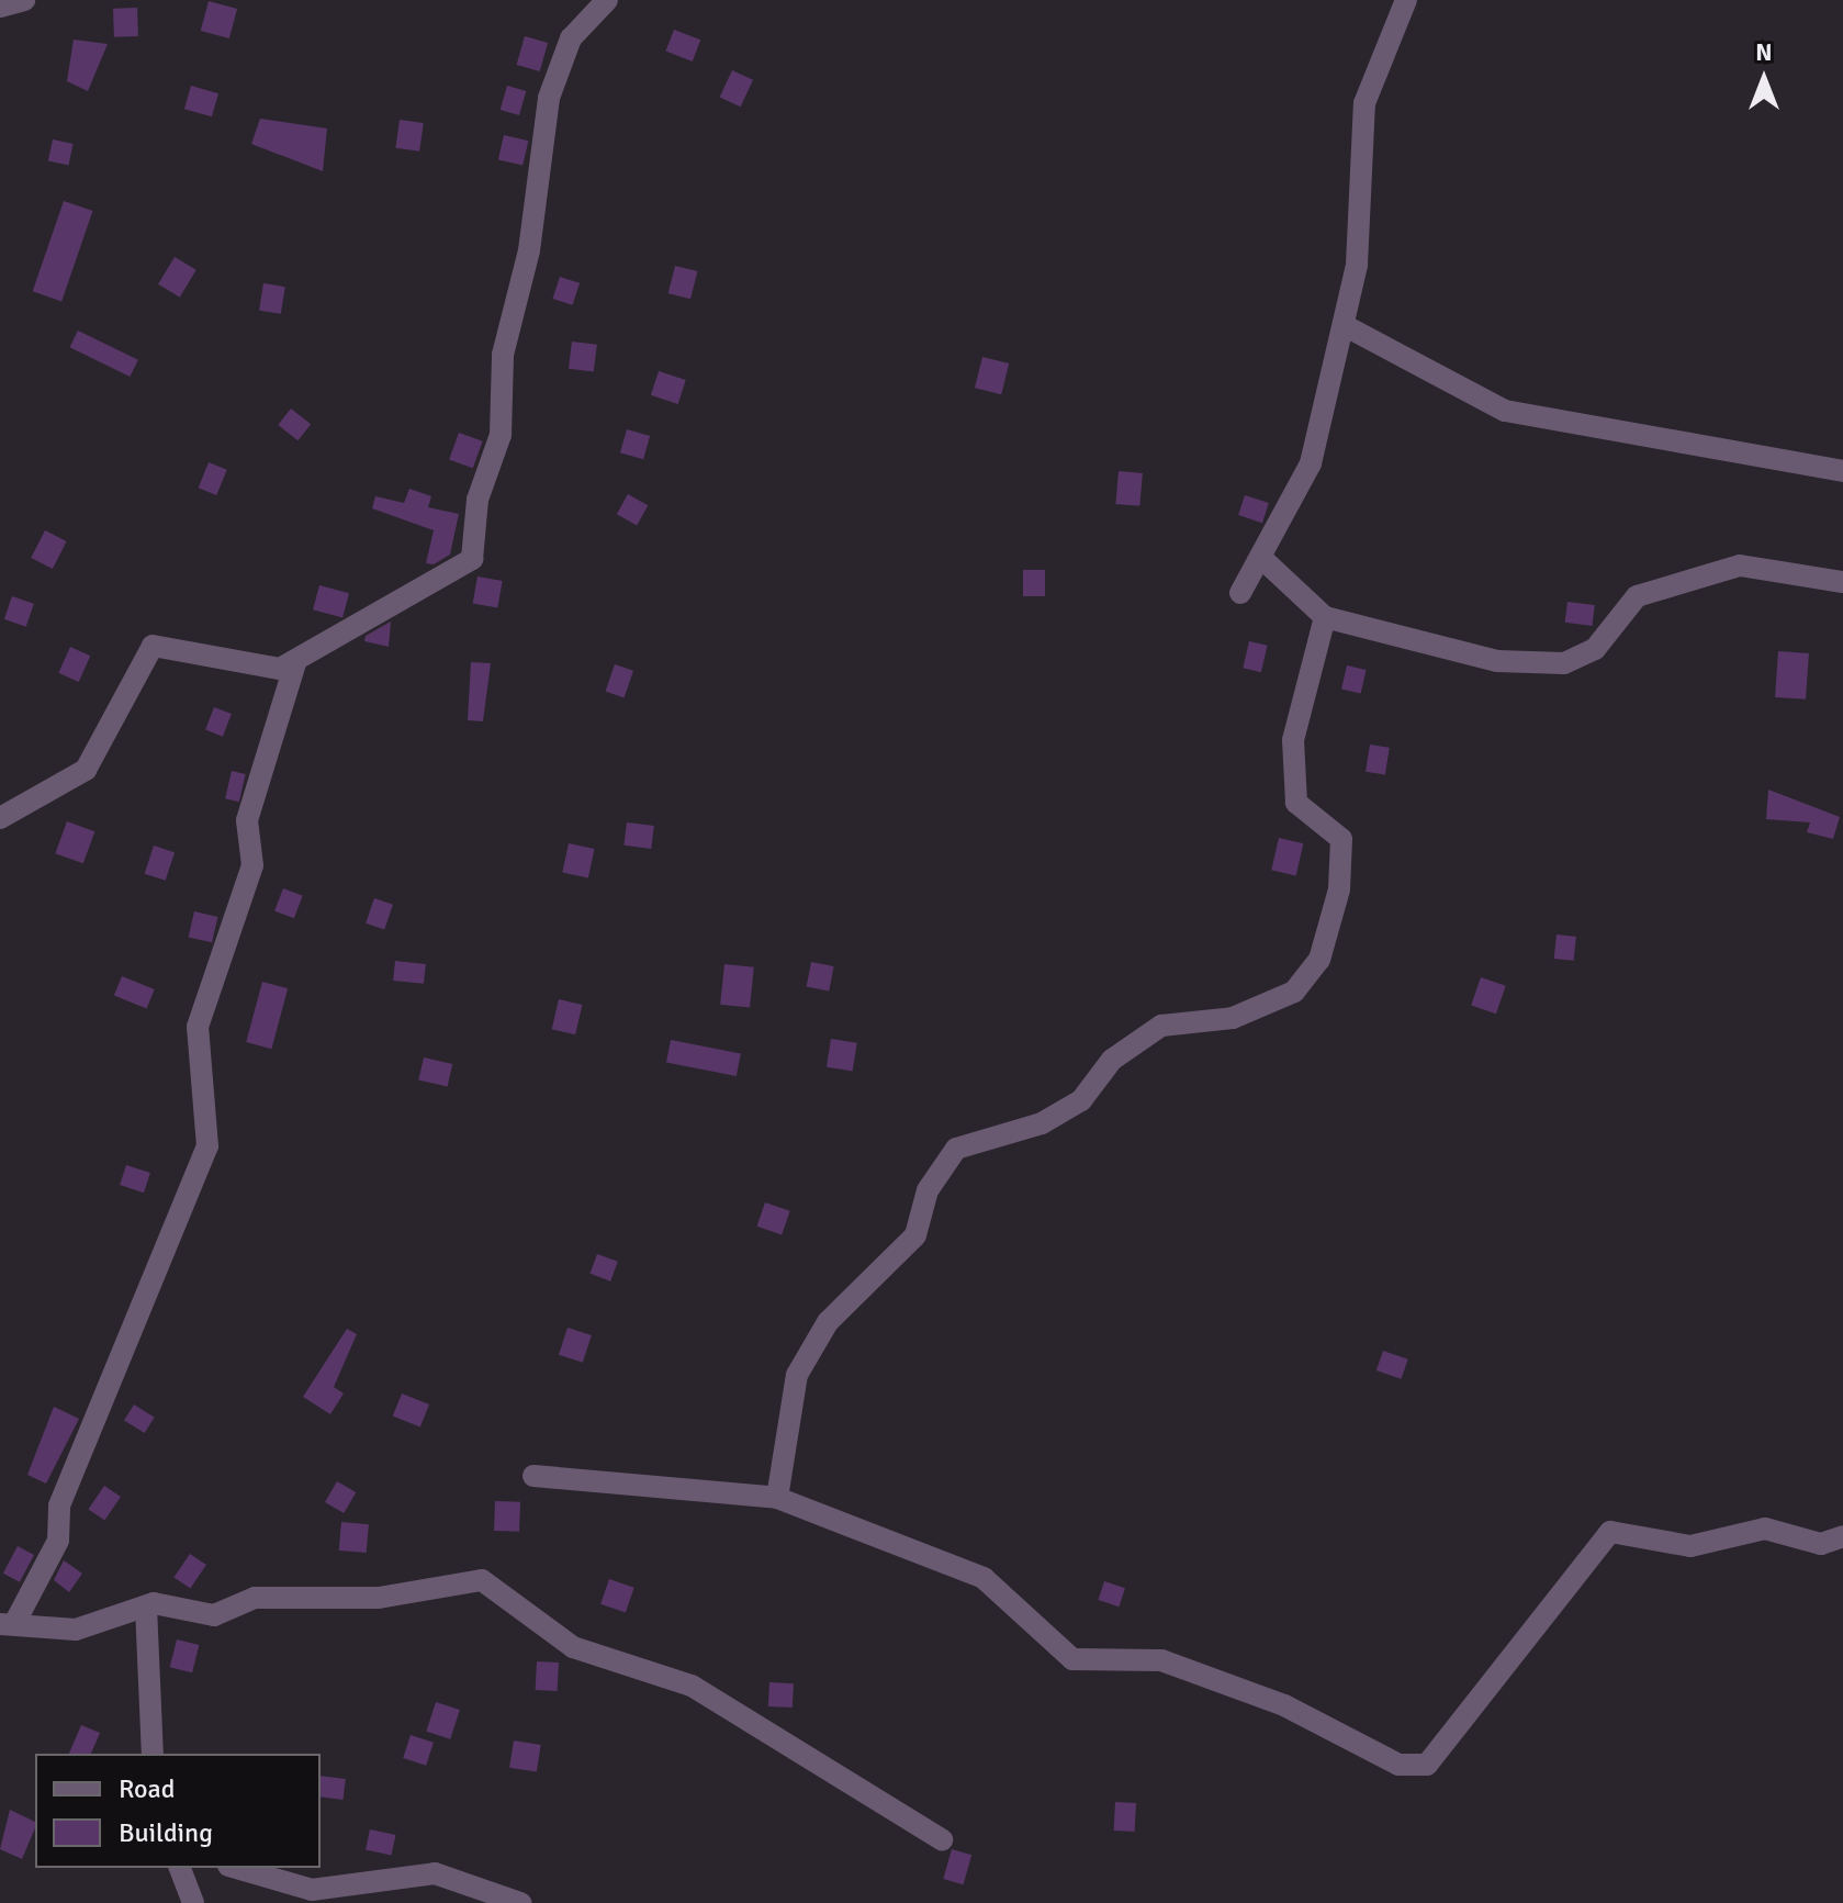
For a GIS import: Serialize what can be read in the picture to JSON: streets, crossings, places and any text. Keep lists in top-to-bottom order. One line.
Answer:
{"legend":["Road","Building"],"north":"top"}
